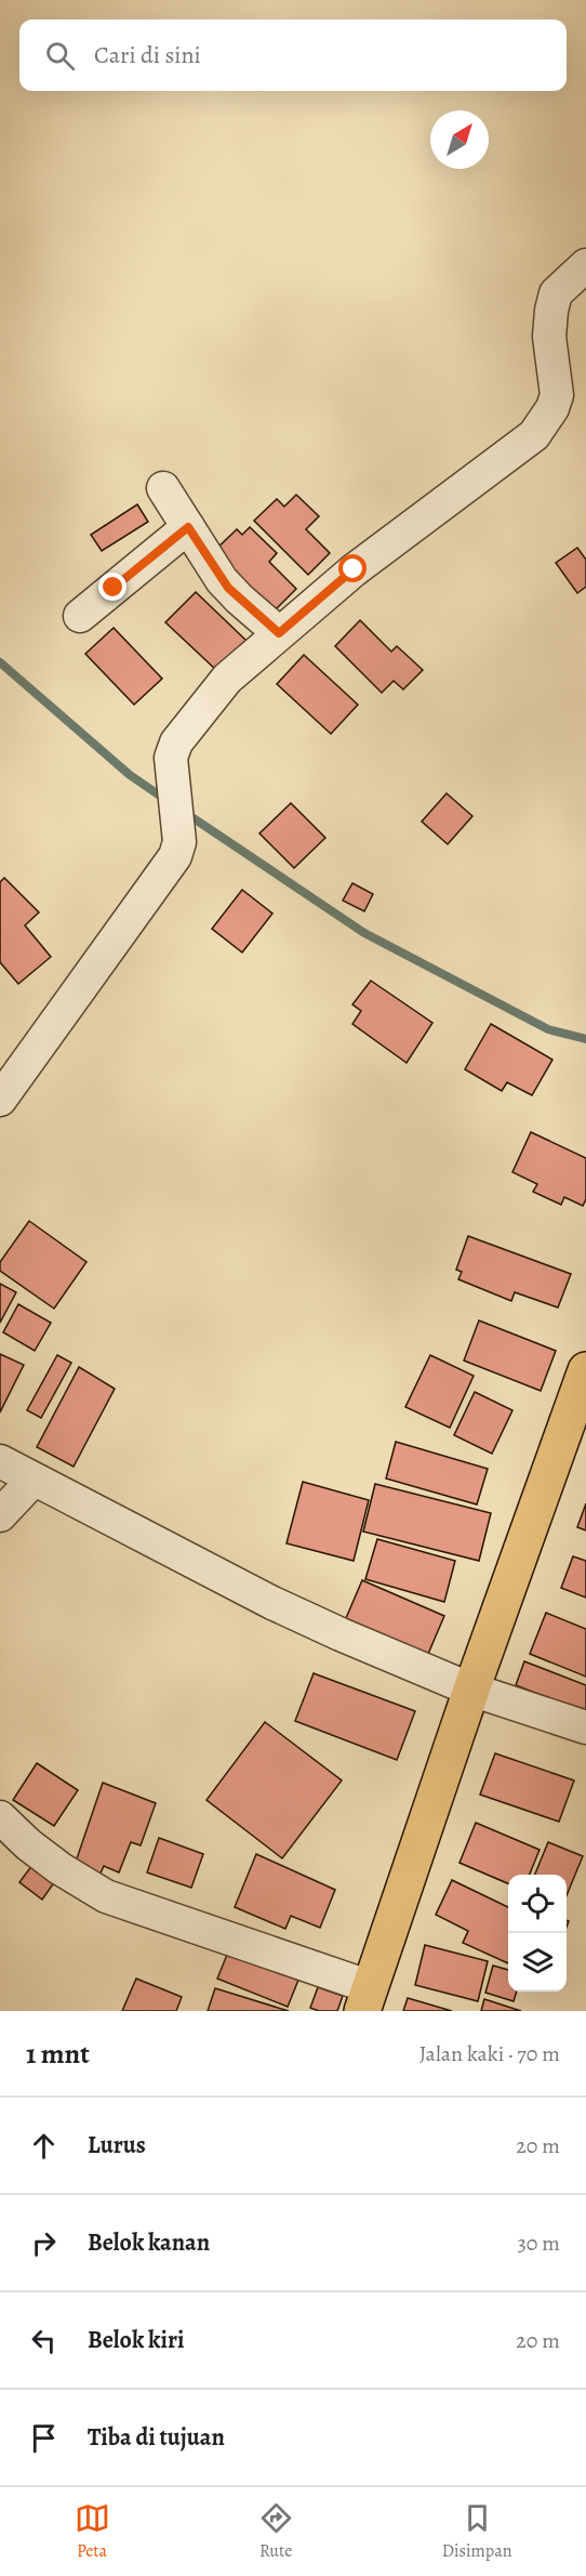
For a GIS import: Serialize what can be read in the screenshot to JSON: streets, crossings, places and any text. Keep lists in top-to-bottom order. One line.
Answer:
{"north":"top right","page":{"search":"Cari di sini","heading":["1 mnt","Jalan kaki · 70 m"],"list":[["Lurus","20 m"],["Belok kanan","30 m"],["Belok kiri","20 m"],"Tiba di tujuan"],"nav":["Peta","Rute","Disimpan"]}}
